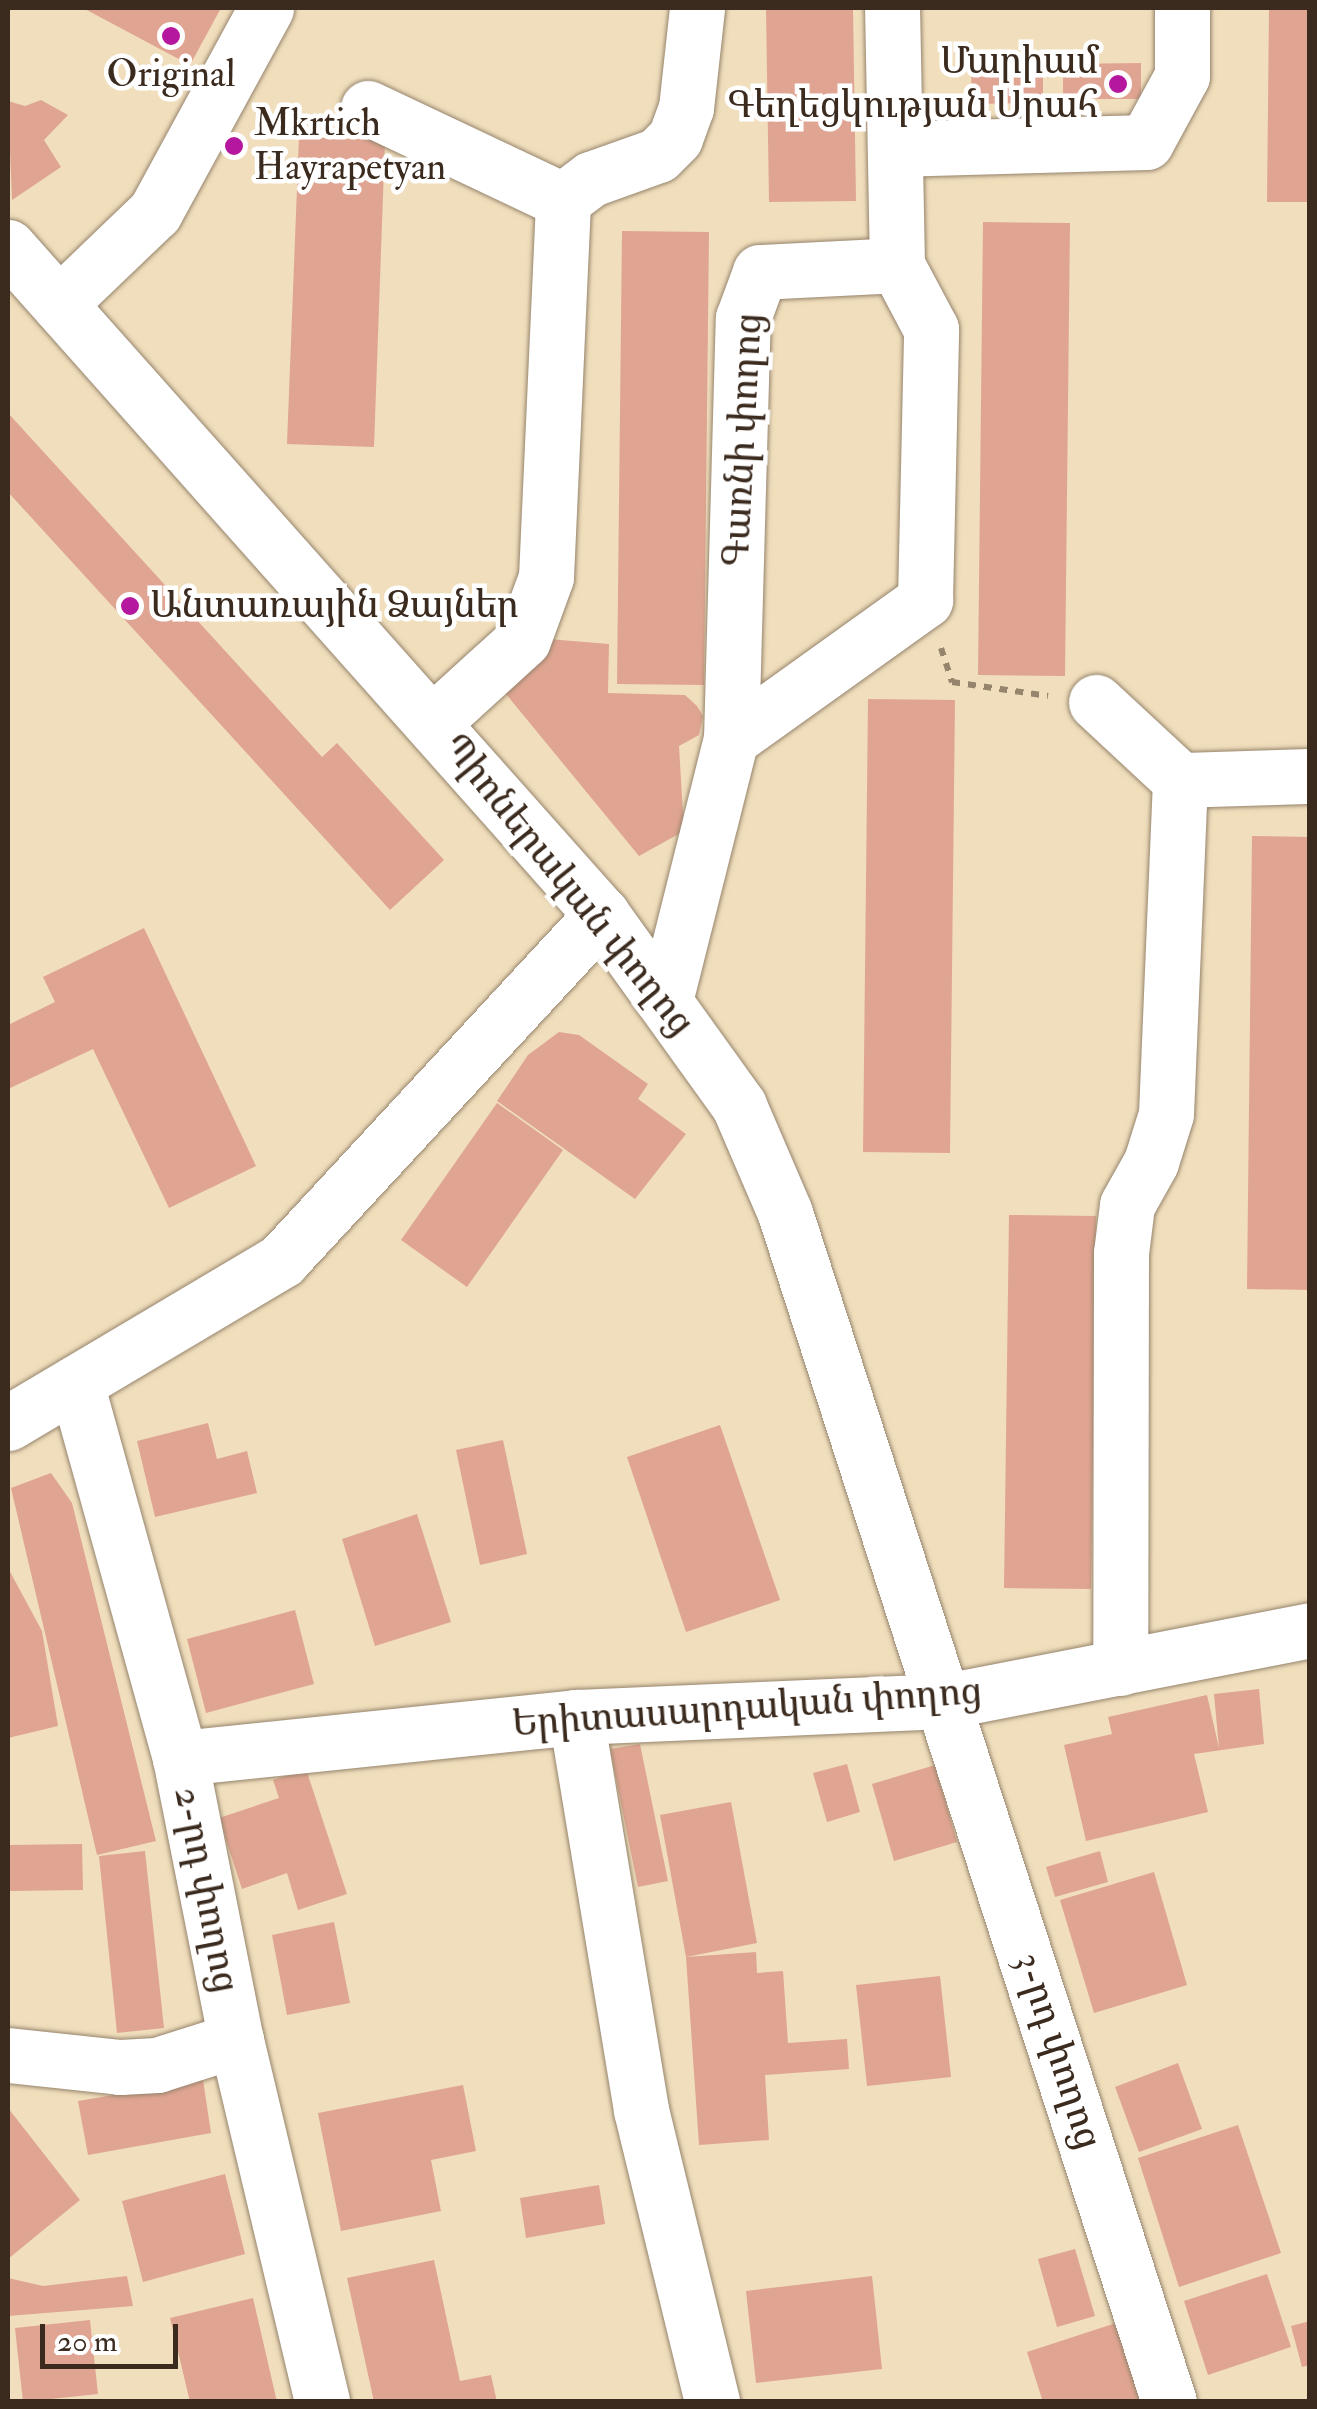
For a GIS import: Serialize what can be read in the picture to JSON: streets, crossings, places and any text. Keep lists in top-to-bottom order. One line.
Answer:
{"streets":{"street":["Գառնի փողոց","Պիոներական փողոց","Երիտասարդական փողոց","2-րդ փողոց","3-րդ փողոց"]},"crossings":[["Գառնի փողոց","Պիոներական փողոց"],["Պիոներական փողոց","Երիտասարդական փողոց"],["Պիոներական փողոց","3-րդ փողոց"],["Երիտասարդական փողոց","2-րդ փողոց"],["Երիտասարդական փողոց","3-րդ փողոց"]],"places":["Original","Մարիամ Գեղեցկության Սրահ","Mkrtich Hayrapetyan","Անտառային Ձայներ"],"scale_bar":"20 m"}
